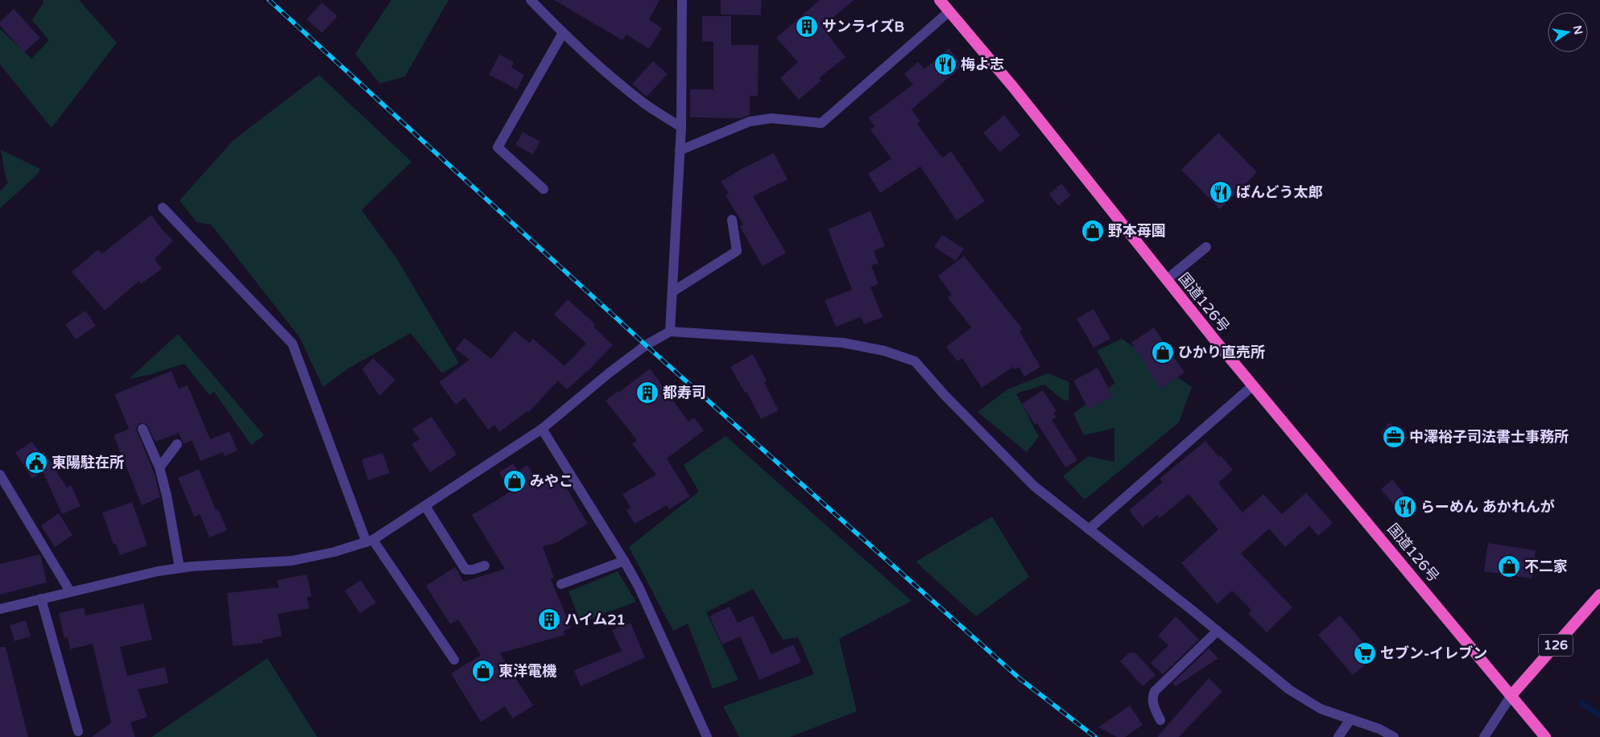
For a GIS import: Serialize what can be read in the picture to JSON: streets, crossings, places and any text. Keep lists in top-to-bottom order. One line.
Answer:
{"streets":{"highway":["国道126号","126"]},"crossings":[["国道126号","126"]],"places":{"building":["サンライズB","都寿司","ハイム21"],"restaurant":["梅よ志","ばんどう太郎","らーめん あかれんが"],"shop":["野本苺園","ひかり直売所","みやこ","不二家","東洋電機"],"office":["中澤裕子司法書士事務所"],"public building":["東陽駐在所"],"supermarket":["セブン-イレブン"]},"north":"right"}
